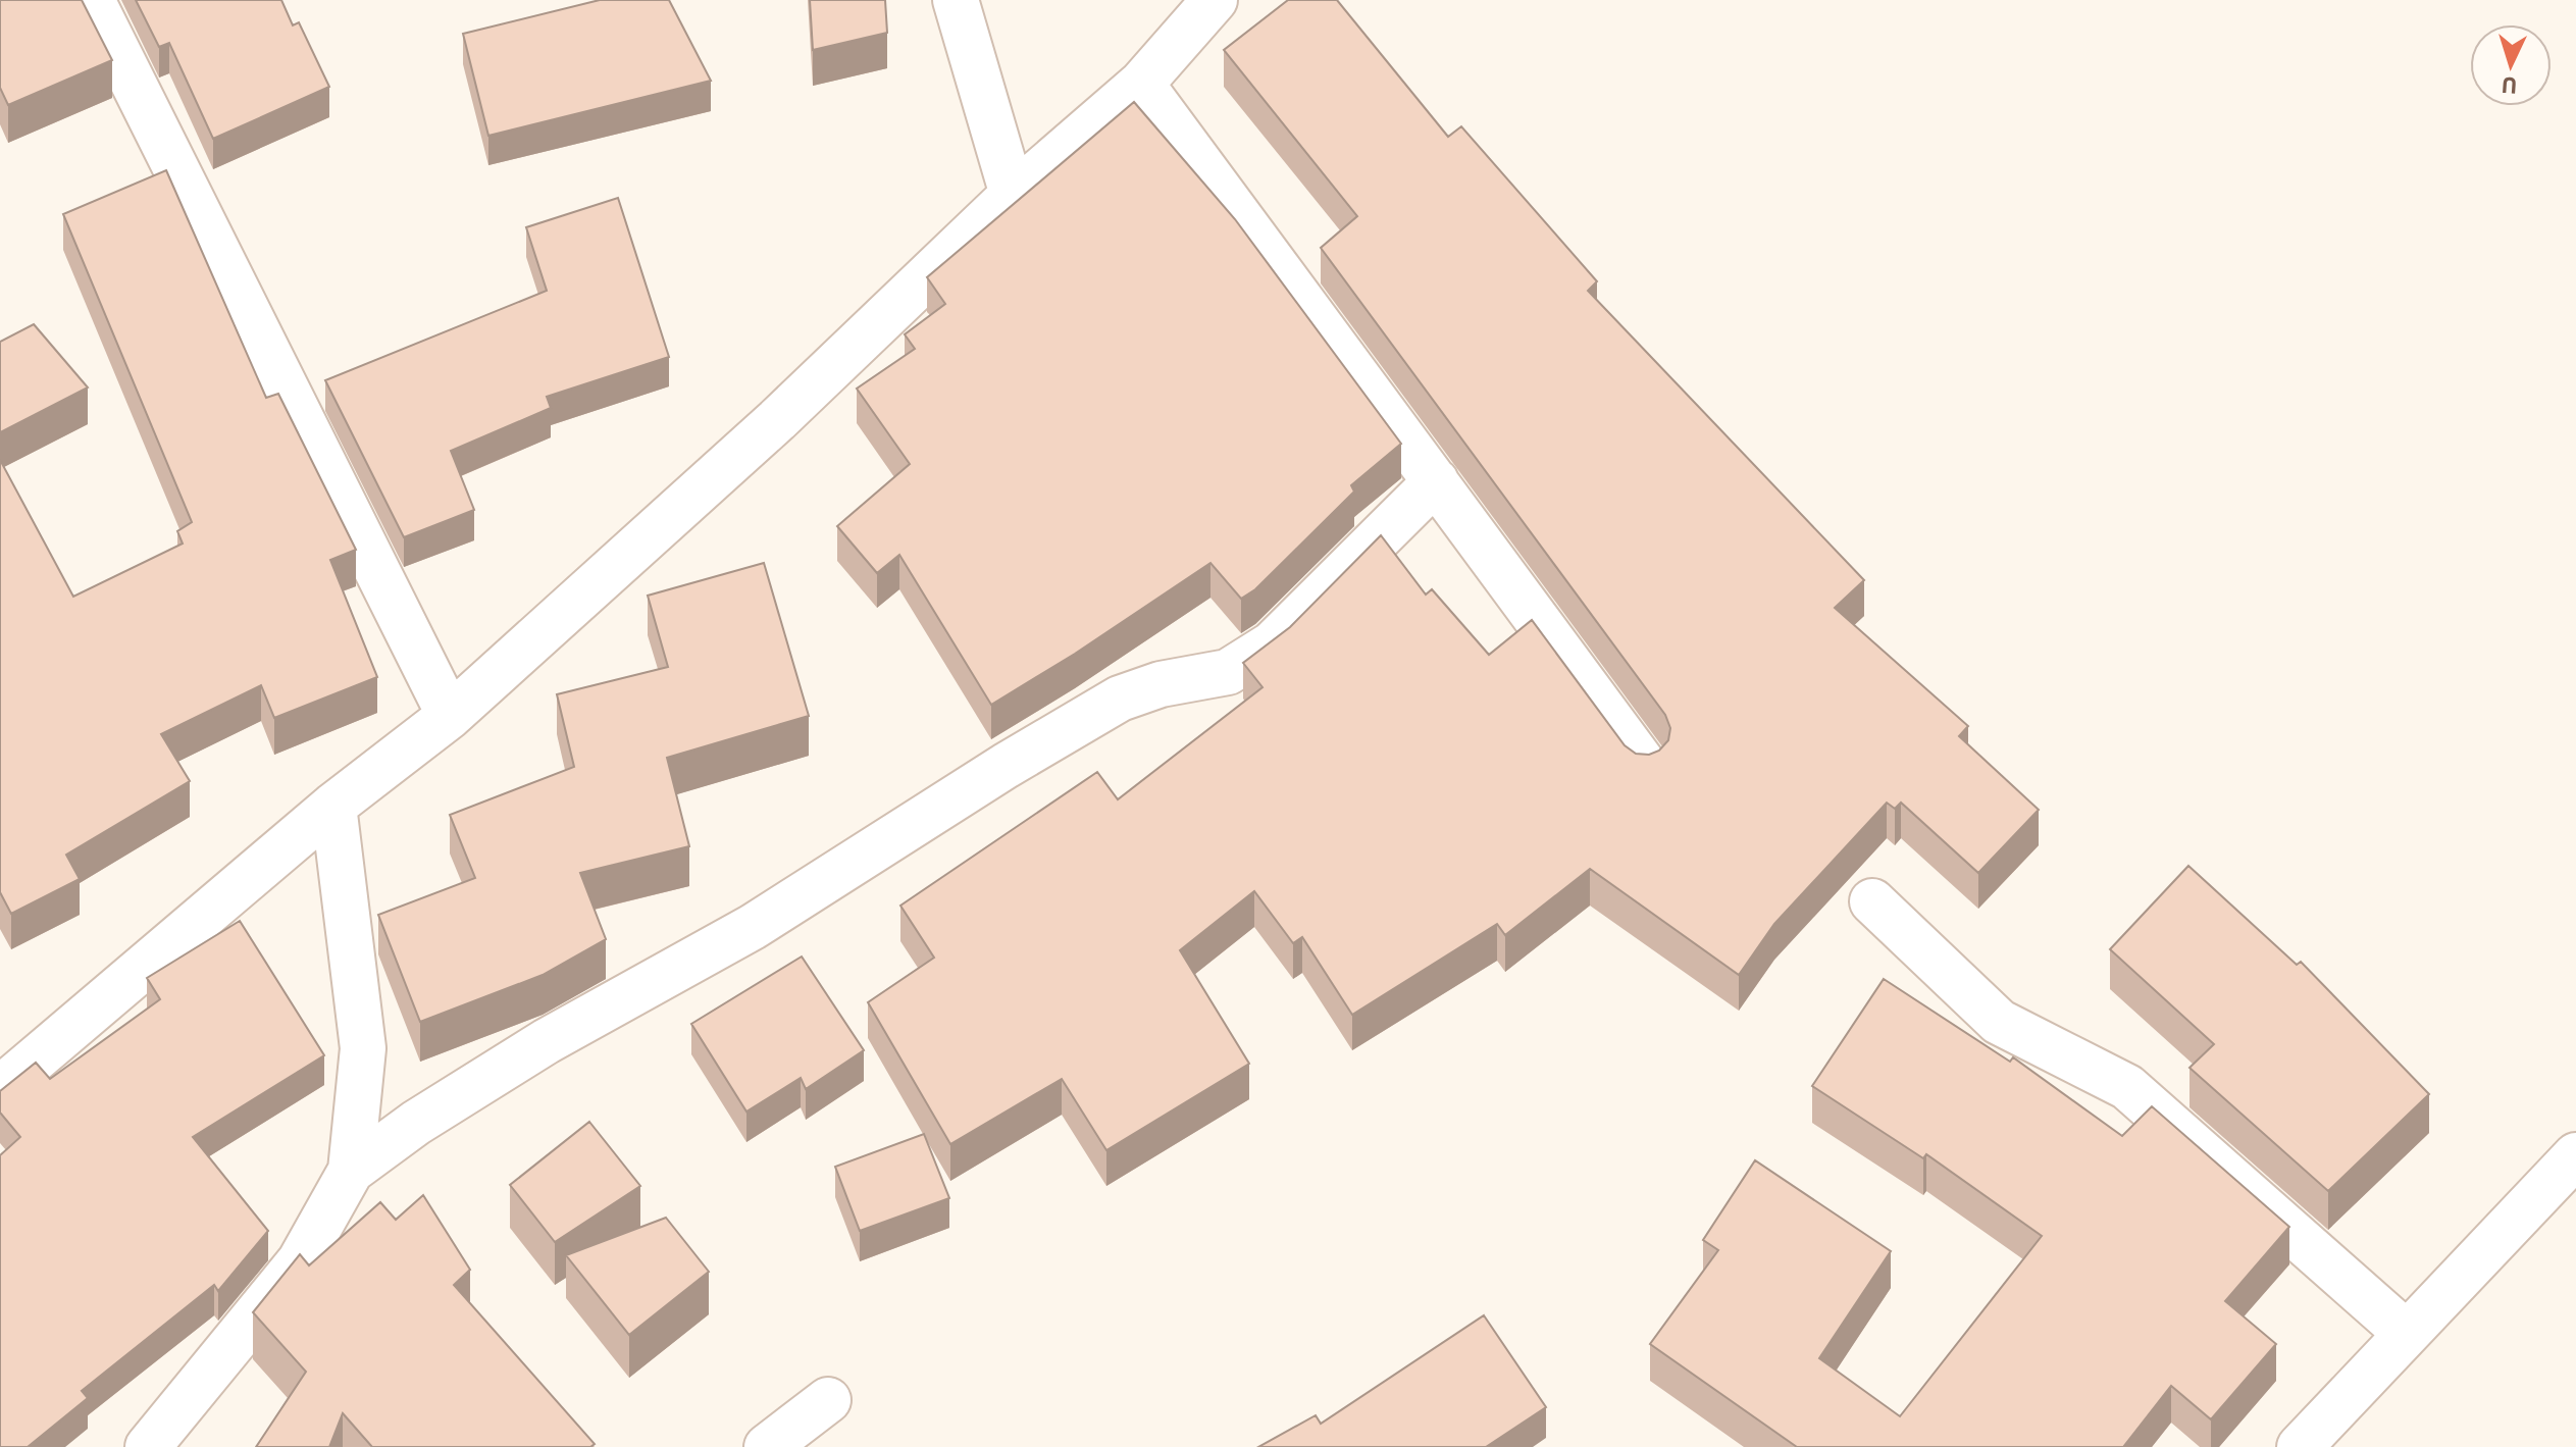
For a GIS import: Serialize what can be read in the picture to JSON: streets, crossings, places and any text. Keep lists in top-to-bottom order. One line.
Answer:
{"north":"bottom"}
